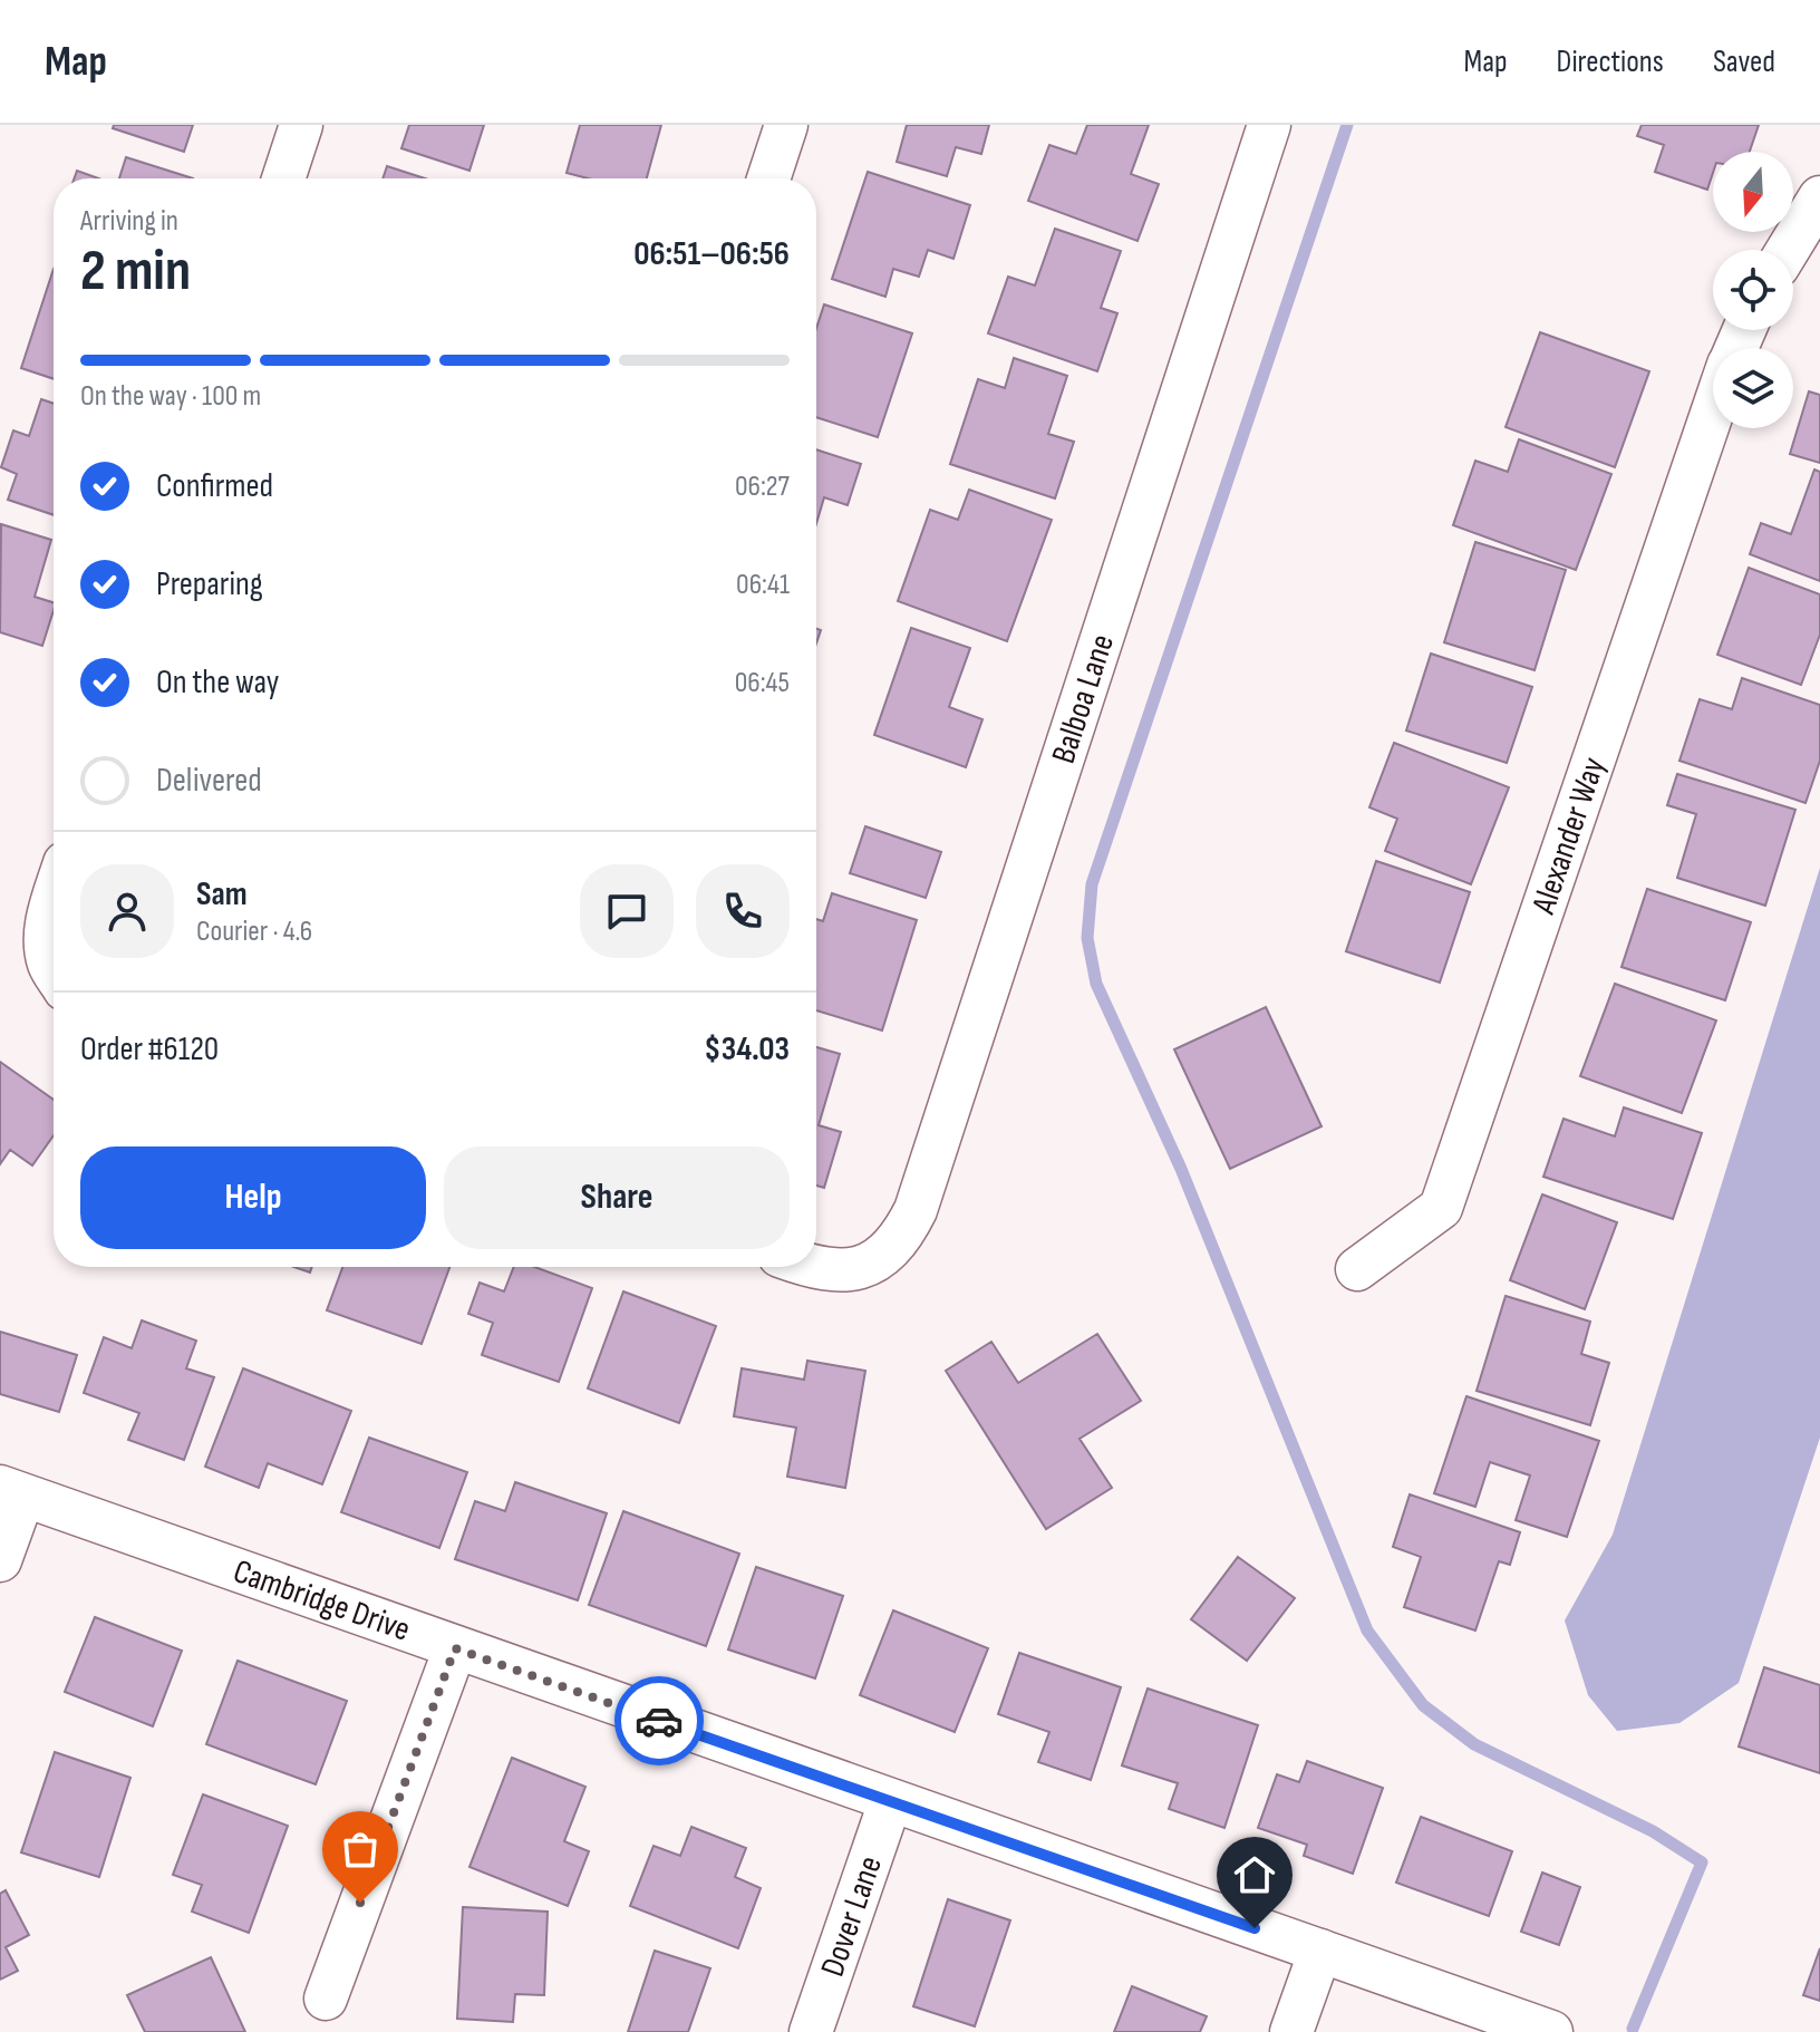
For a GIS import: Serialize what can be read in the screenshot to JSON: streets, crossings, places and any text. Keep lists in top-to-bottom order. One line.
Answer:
{"streets":{"street":["Balboa Lane","Alexander Way","Cambridge Drive","Dover Lane"]},"crossings":[["Cambridge Drive","Dover Lane"]],"north":"bottom","page":{"header":"Map","nav":["Map","Directions","Saved"],"heading":["2 min","Arriving in","06:51–06:56"],"panel":["Sam","Courier · 4.6","Order #6120","$34.03"],"bar":"On the way · 100 m","list":[["Confirmed","06:27"],["Preparing","06:41"],["On the way","06:45"],"Delivered"],"buttons":["Help","Share"]}}
